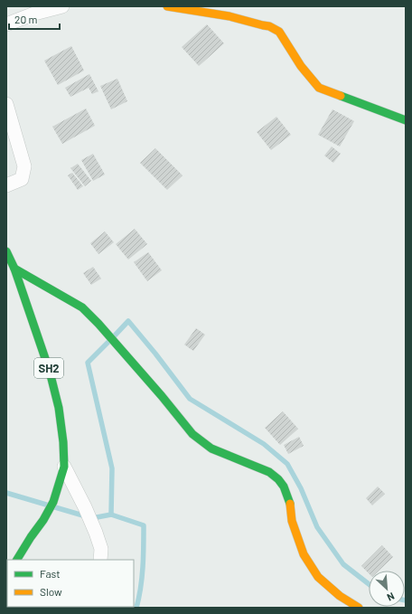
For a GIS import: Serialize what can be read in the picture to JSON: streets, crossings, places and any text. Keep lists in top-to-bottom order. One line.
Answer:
{"streets":{"street":["SH2"]},"legend":["Fast","Slow"],"scale_bar":"20 m","north":"bottom right"}
